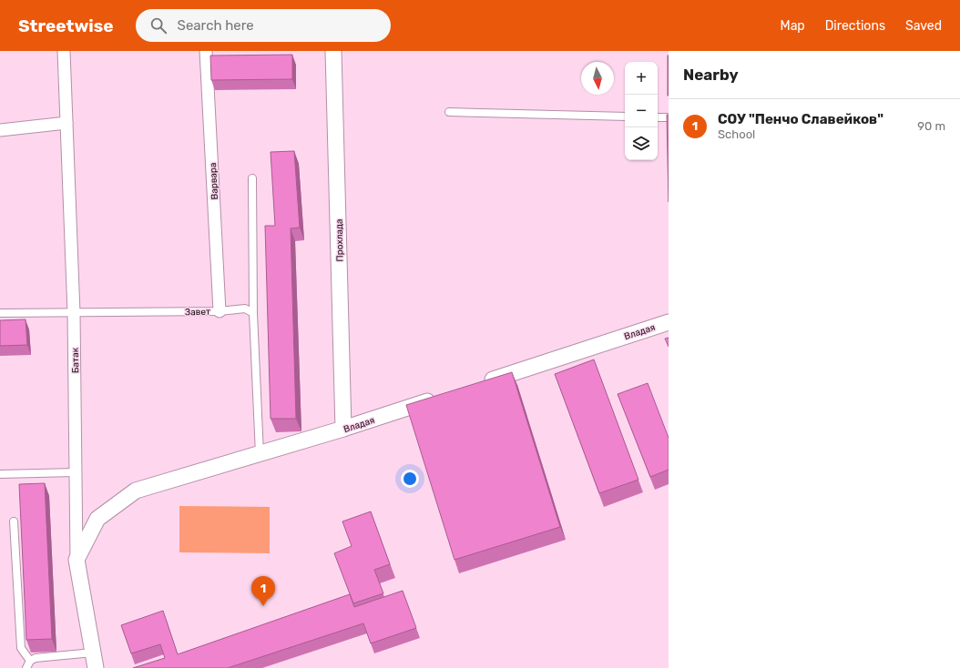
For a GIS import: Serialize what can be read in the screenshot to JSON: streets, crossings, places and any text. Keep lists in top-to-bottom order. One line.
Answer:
{"streets":{"street":["Варвара","Прохлада","Владая","Батак"],"lane":["Завет"]},"crossings":[["Варвара","Завет"],["Прохлада","Владая"],["Завет","Батак"],["Владая","Батак"]],"north":"bottom","page":{"header":"Streetwise","search":"Search here","nav":["Map","Directions","Saved"],"heading":"Nearby","map_buttons":["+","−"],"list":[{"mark":"1","name":"СОУ \"Пенчо Славейков\"","note":"School","value":"90 m"}],"pins":"1"}}
